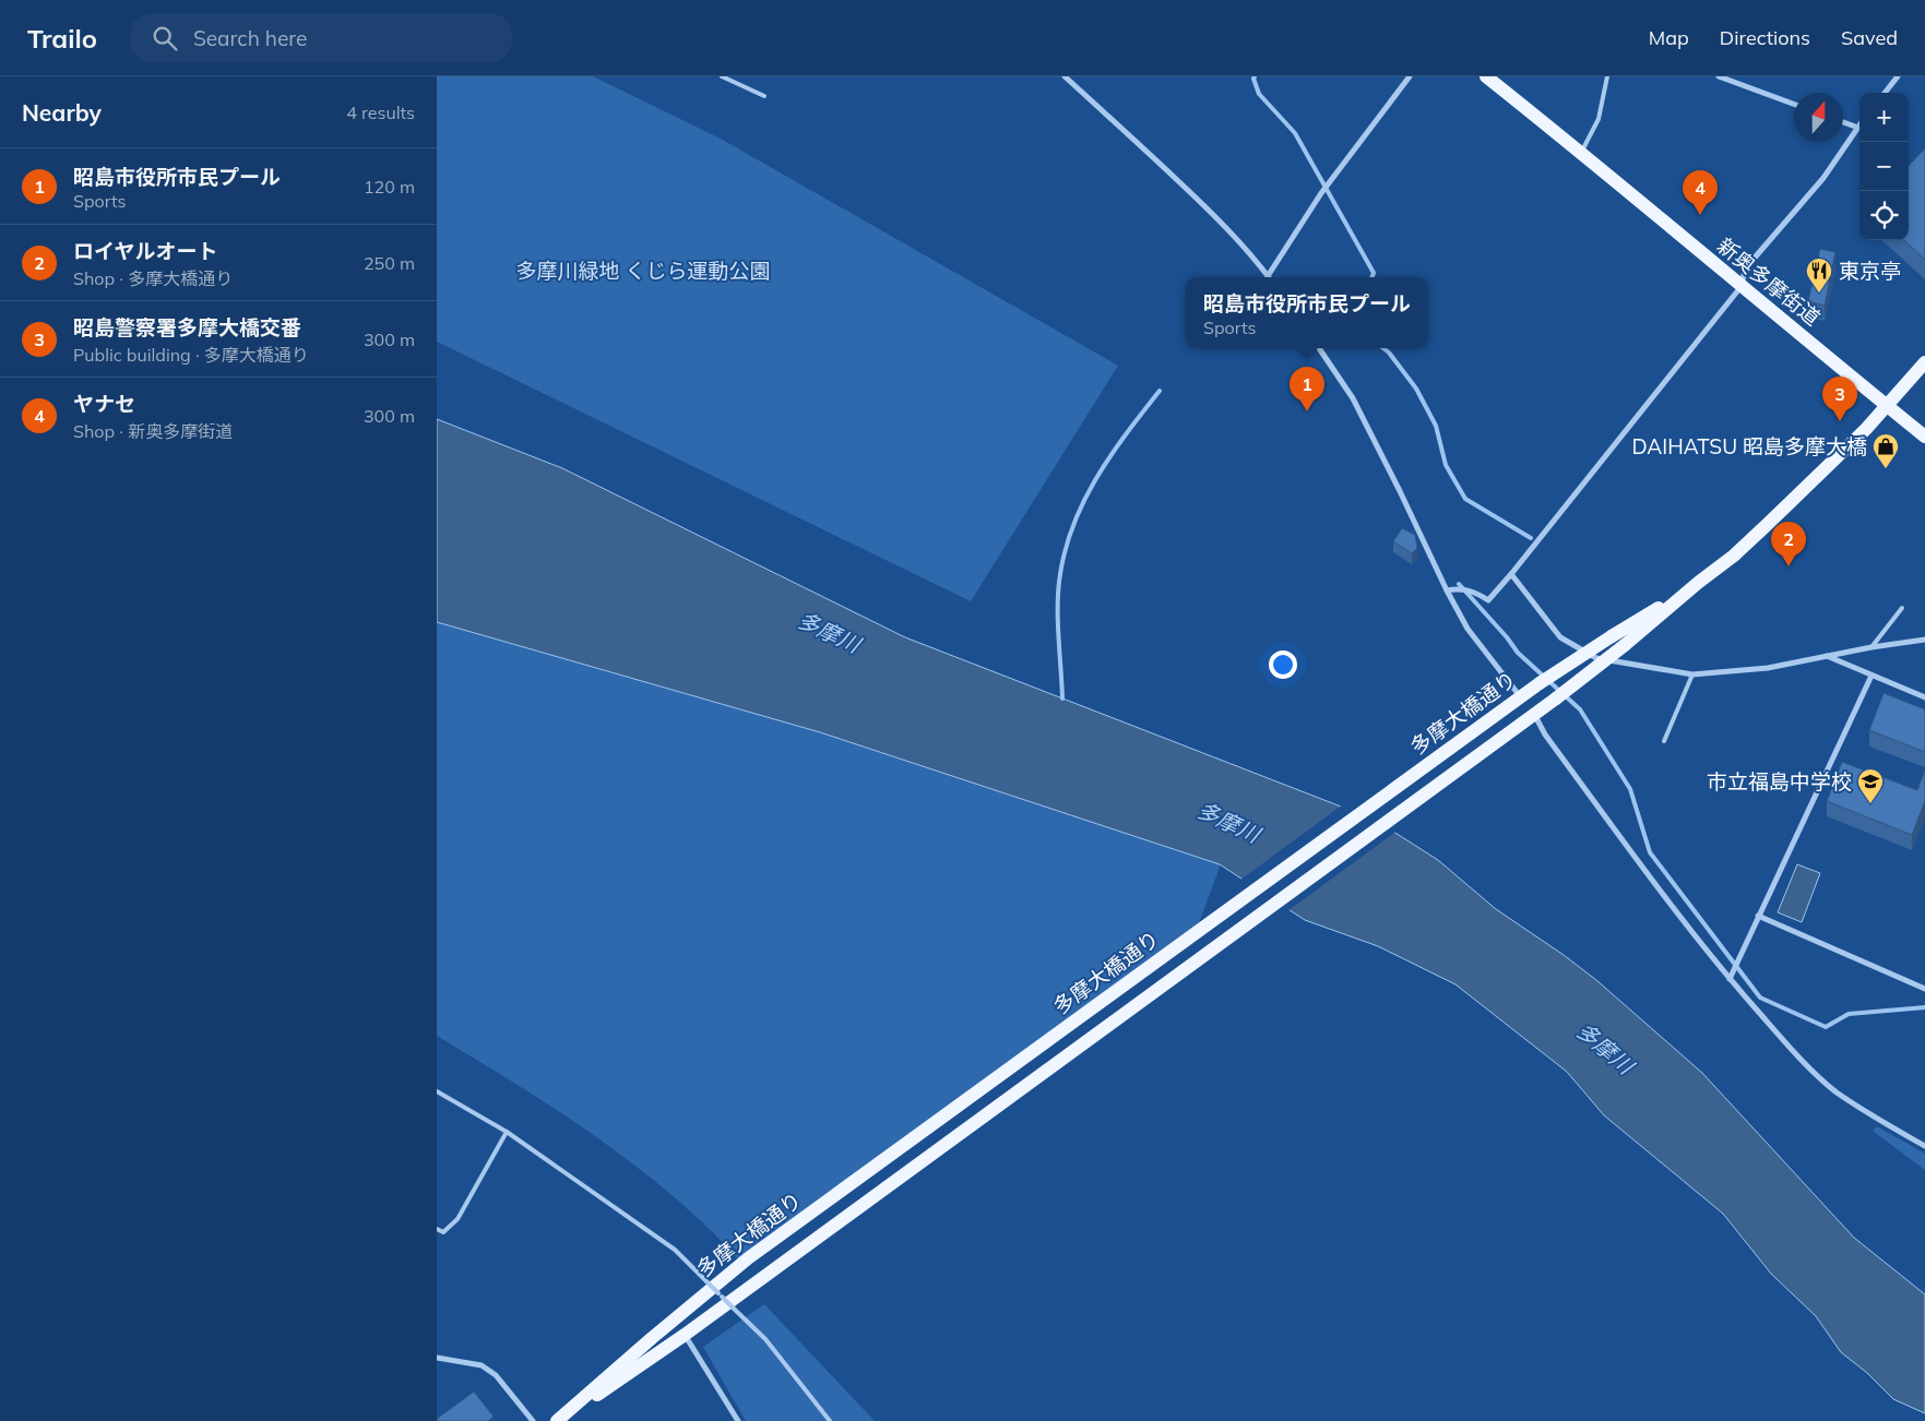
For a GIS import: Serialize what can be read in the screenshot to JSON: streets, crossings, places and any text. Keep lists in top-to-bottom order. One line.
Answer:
{"streets":{"main road":["新奥多摩街道","多摩大橋通り"]},"crossings":[["新奥多摩街道","多摩大橋通り"]],"water":["多摩川"],"parks":["多摩川緑地 くじら運動公園"],"places":{"restaurant":["東京亭"],"shop":["DAIHATSU 昭島多摩大橋"],"school or university":["市立福島中学校"]},"north":"top","page":{"header":"Trailo","search":"Search here","nav":["Map","Directions","Saved"],"heading":["Nearby","4 results"],"map_buttons":["+","−"],"list":[{"mark":"1","name":"昭島市役所市民プール","note":"Sports","value":"120 m"},{"mark":"2","name":"ロイヤルオート","note":"Shop · 多摩大橋通り","value":"250 m"},{"mark":"3","name":"昭島警察署多摩大橋交番","note":"Public building · 多摩大橋通り","value":"300 m"},{"mark":"4","name":"ヤナセ","note":"Shop · 新奥多摩街道","value":"300 m"}],"pins":["4","1","3","2"],"popup":["昭島市役所市民プール","Sports"]}}
